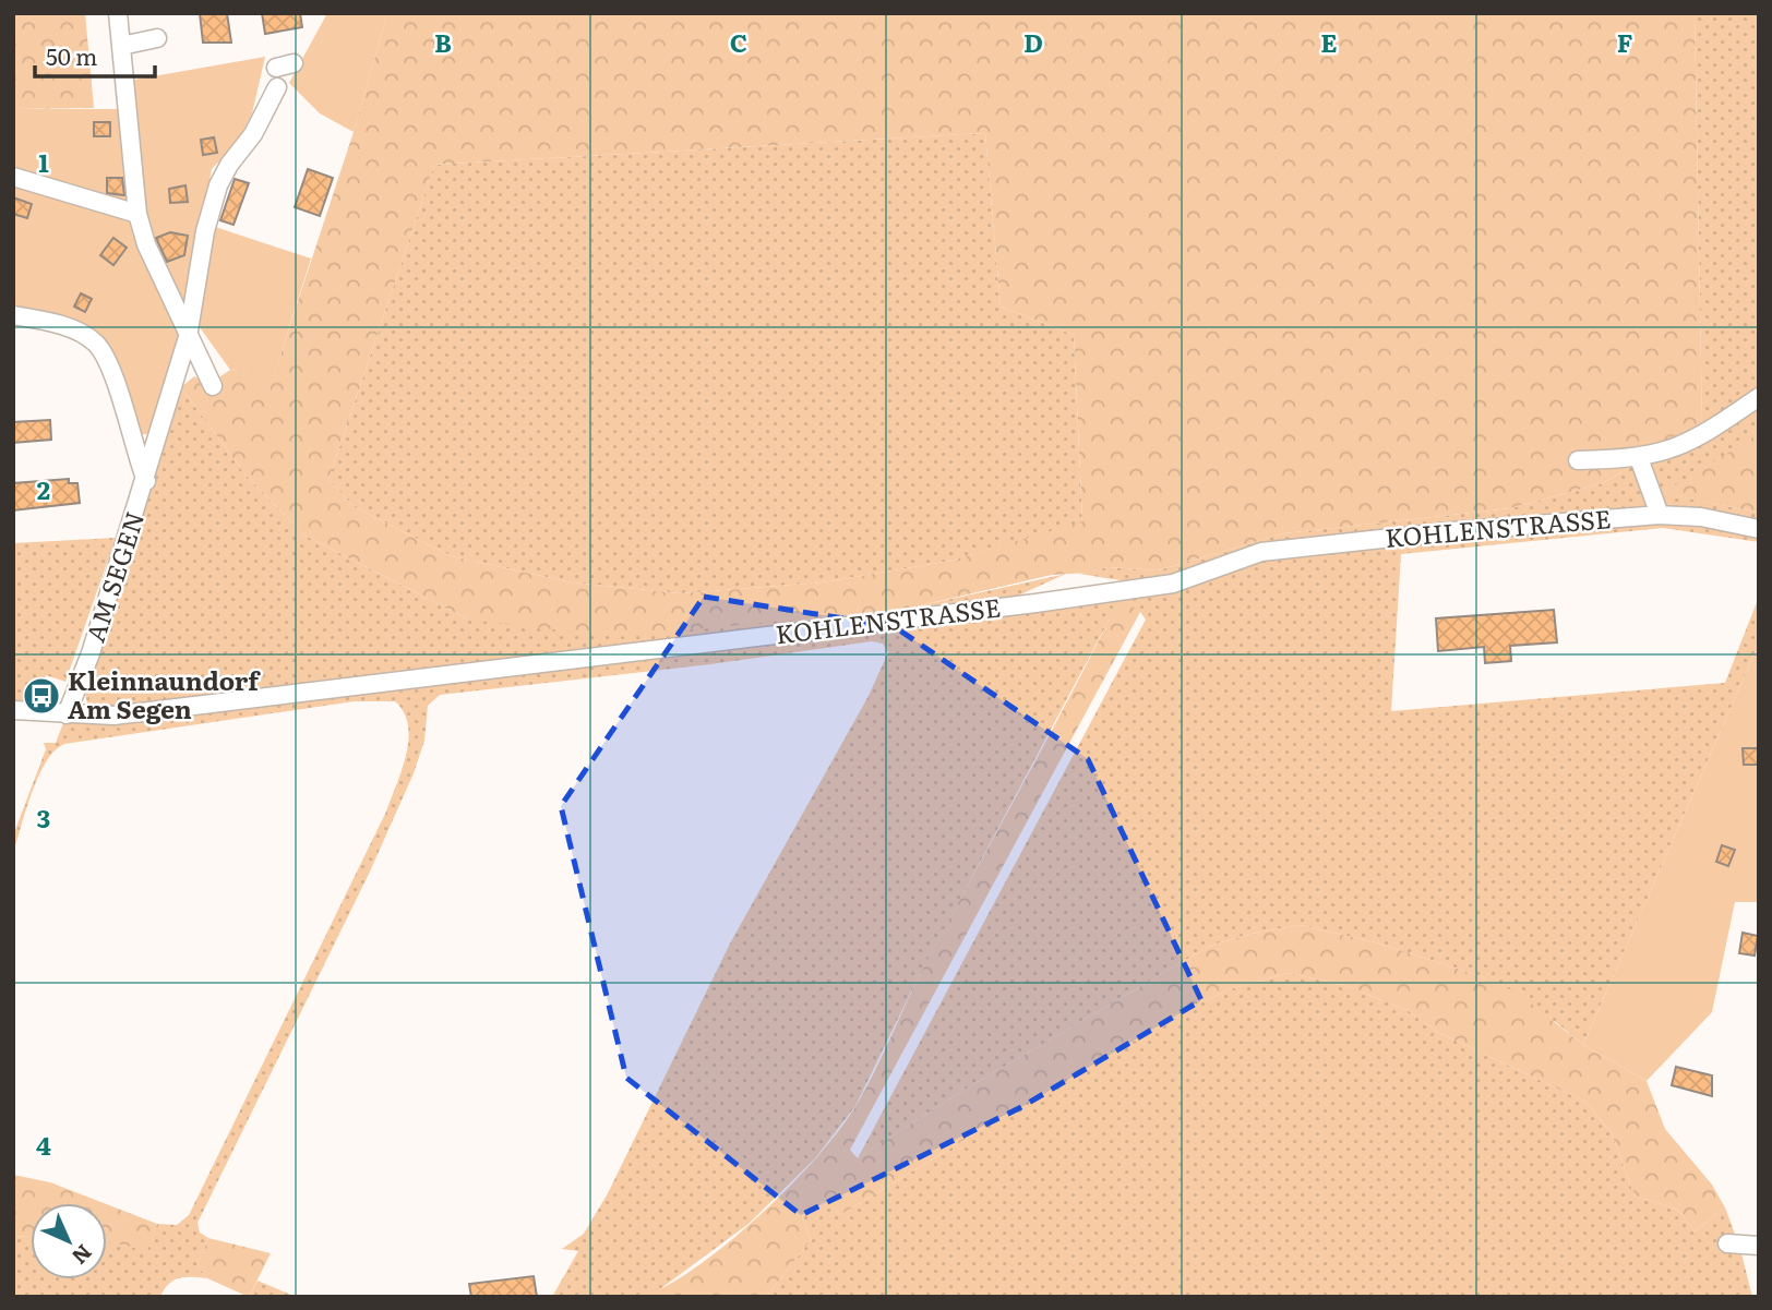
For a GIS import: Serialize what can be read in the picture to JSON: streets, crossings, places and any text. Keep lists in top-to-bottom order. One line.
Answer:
{"streets":{"street":["KOHLENSTRASSE","AM SEGEN"]},"crossings":[["KOHLENSTRASSE","AM SEGEN"]],"places":{"bus stop":["Kleinnaundorf Am Segen"]},"scale_bar":"50 m","north":"bottom right","grid":{"columns":["B","C","D","E","F"],"rows":["1","2","3","4"]}}
